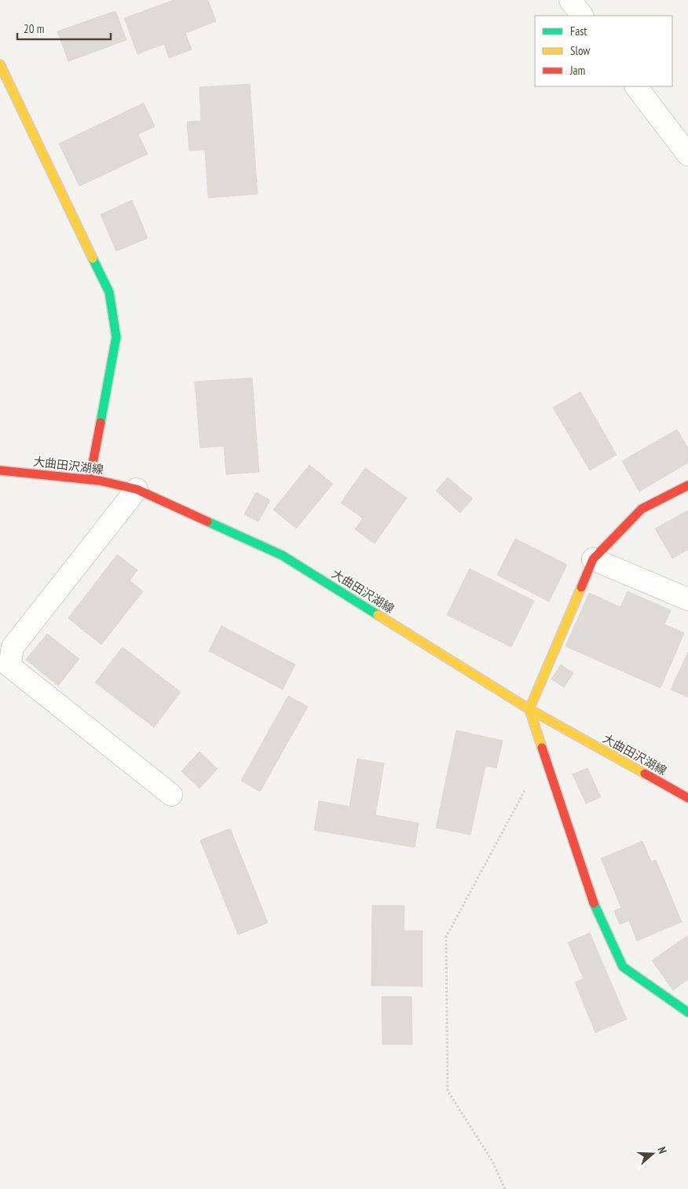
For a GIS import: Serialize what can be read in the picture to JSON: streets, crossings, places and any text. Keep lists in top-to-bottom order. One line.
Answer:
{"streets":{"street":["大曲田沢湖線"]},"legend":["Fast","Slow","Jam"],"scale_bar":"20 m","north":"right"}
